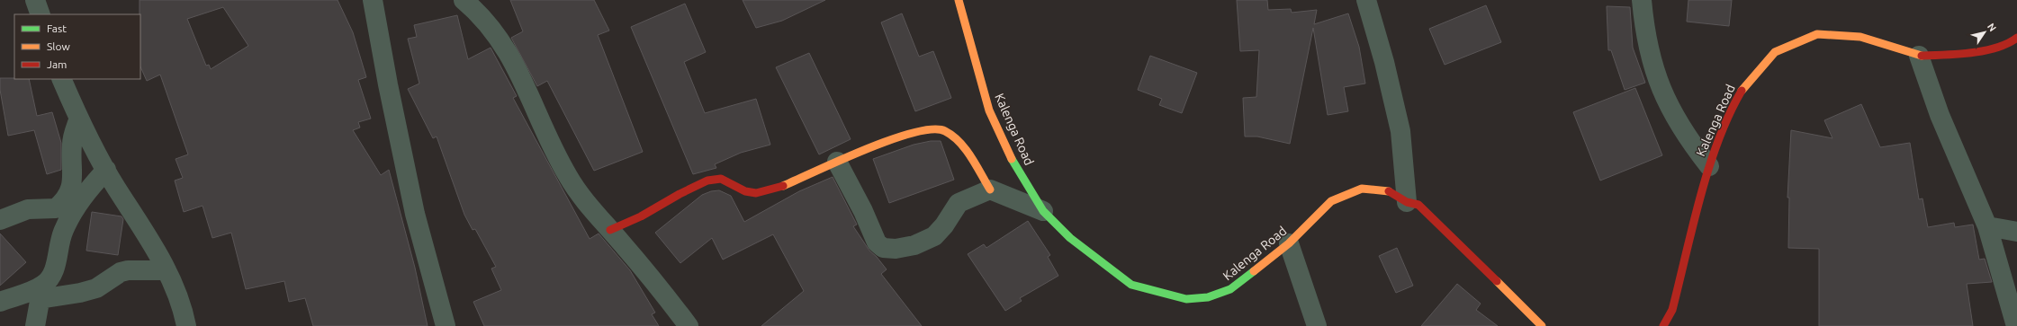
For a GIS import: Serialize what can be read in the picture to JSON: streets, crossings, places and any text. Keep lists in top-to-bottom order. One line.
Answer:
{"streets":{"main road":["Kalenga Road"]},"legend":["Fast","Slow","Jam"],"north":"top right"}
